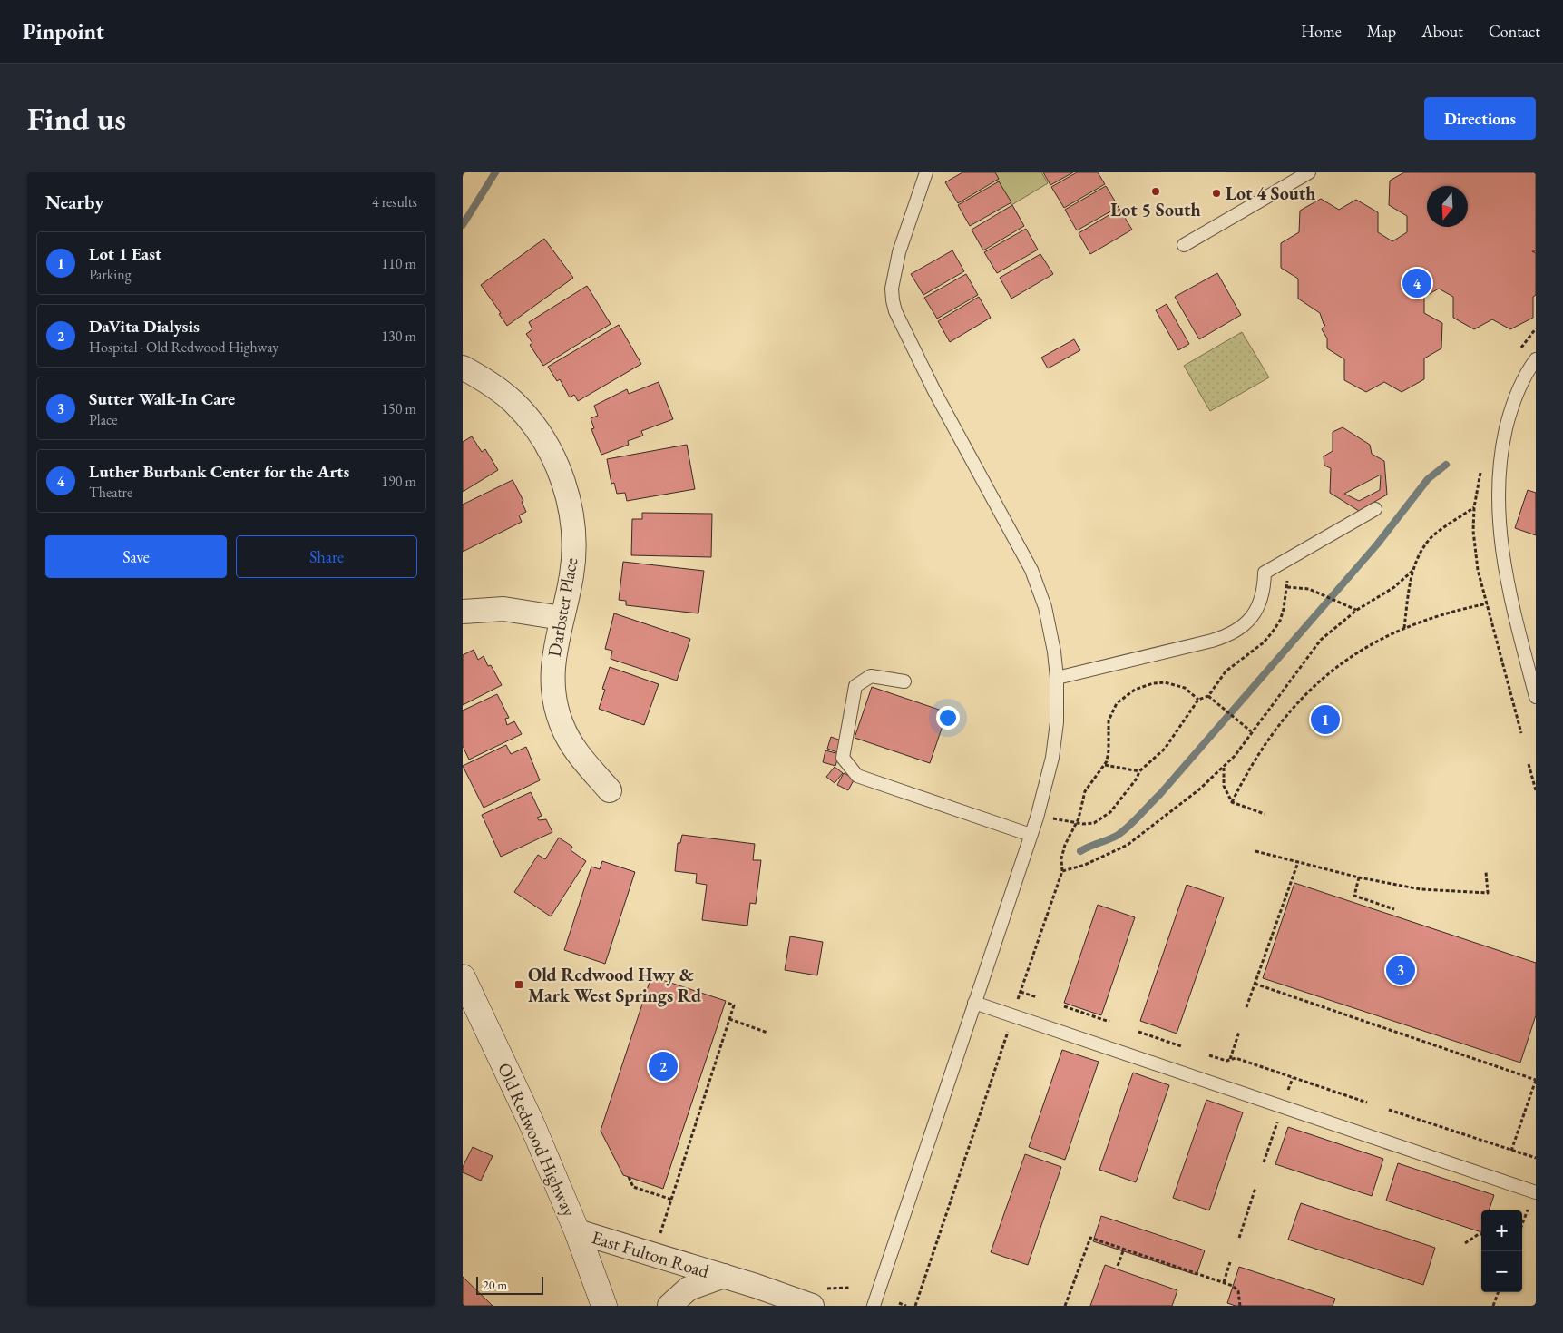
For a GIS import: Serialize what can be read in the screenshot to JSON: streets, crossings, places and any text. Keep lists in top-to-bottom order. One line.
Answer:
{"streets":{"main road":["Old Redwood Highway"],"street":["Darbster Place","East Fulton Road"]},"crossings":[["Old Redwood Highway","East Fulton Road"]],"places":{"other":["Lot 5 South","Lot 4 South"],"transit":["Old Redwood Hwy & Mark West Springs Rd"]},"scale_bar":"20 m","north":"bottom","page":{"header":"Pinpoint","nav":["Home","Map","About","Contact"],"buttons":["Directions",["Save","Share"]],"title":"Find us","heading":["Nearby","4 results"],"list":[{"mark":"1","name":"Lot 1 East","note":"Parking","value":"110 m"},{"mark":"2","name":"DaVita Dialysis","note":"Hospital · Old Redwood Highway","value":"130 m"},{"mark":"3","name":"Sutter Walk-In Care","note":"Place","value":"150 m"},{"mark":"4","name":"Luther Burbank Center for the Arts","note":"Theatre","value":"190 m"}],"pins":["4","1","3","2"],"map_buttons":["+","−"],"scale":"20 m"}}
